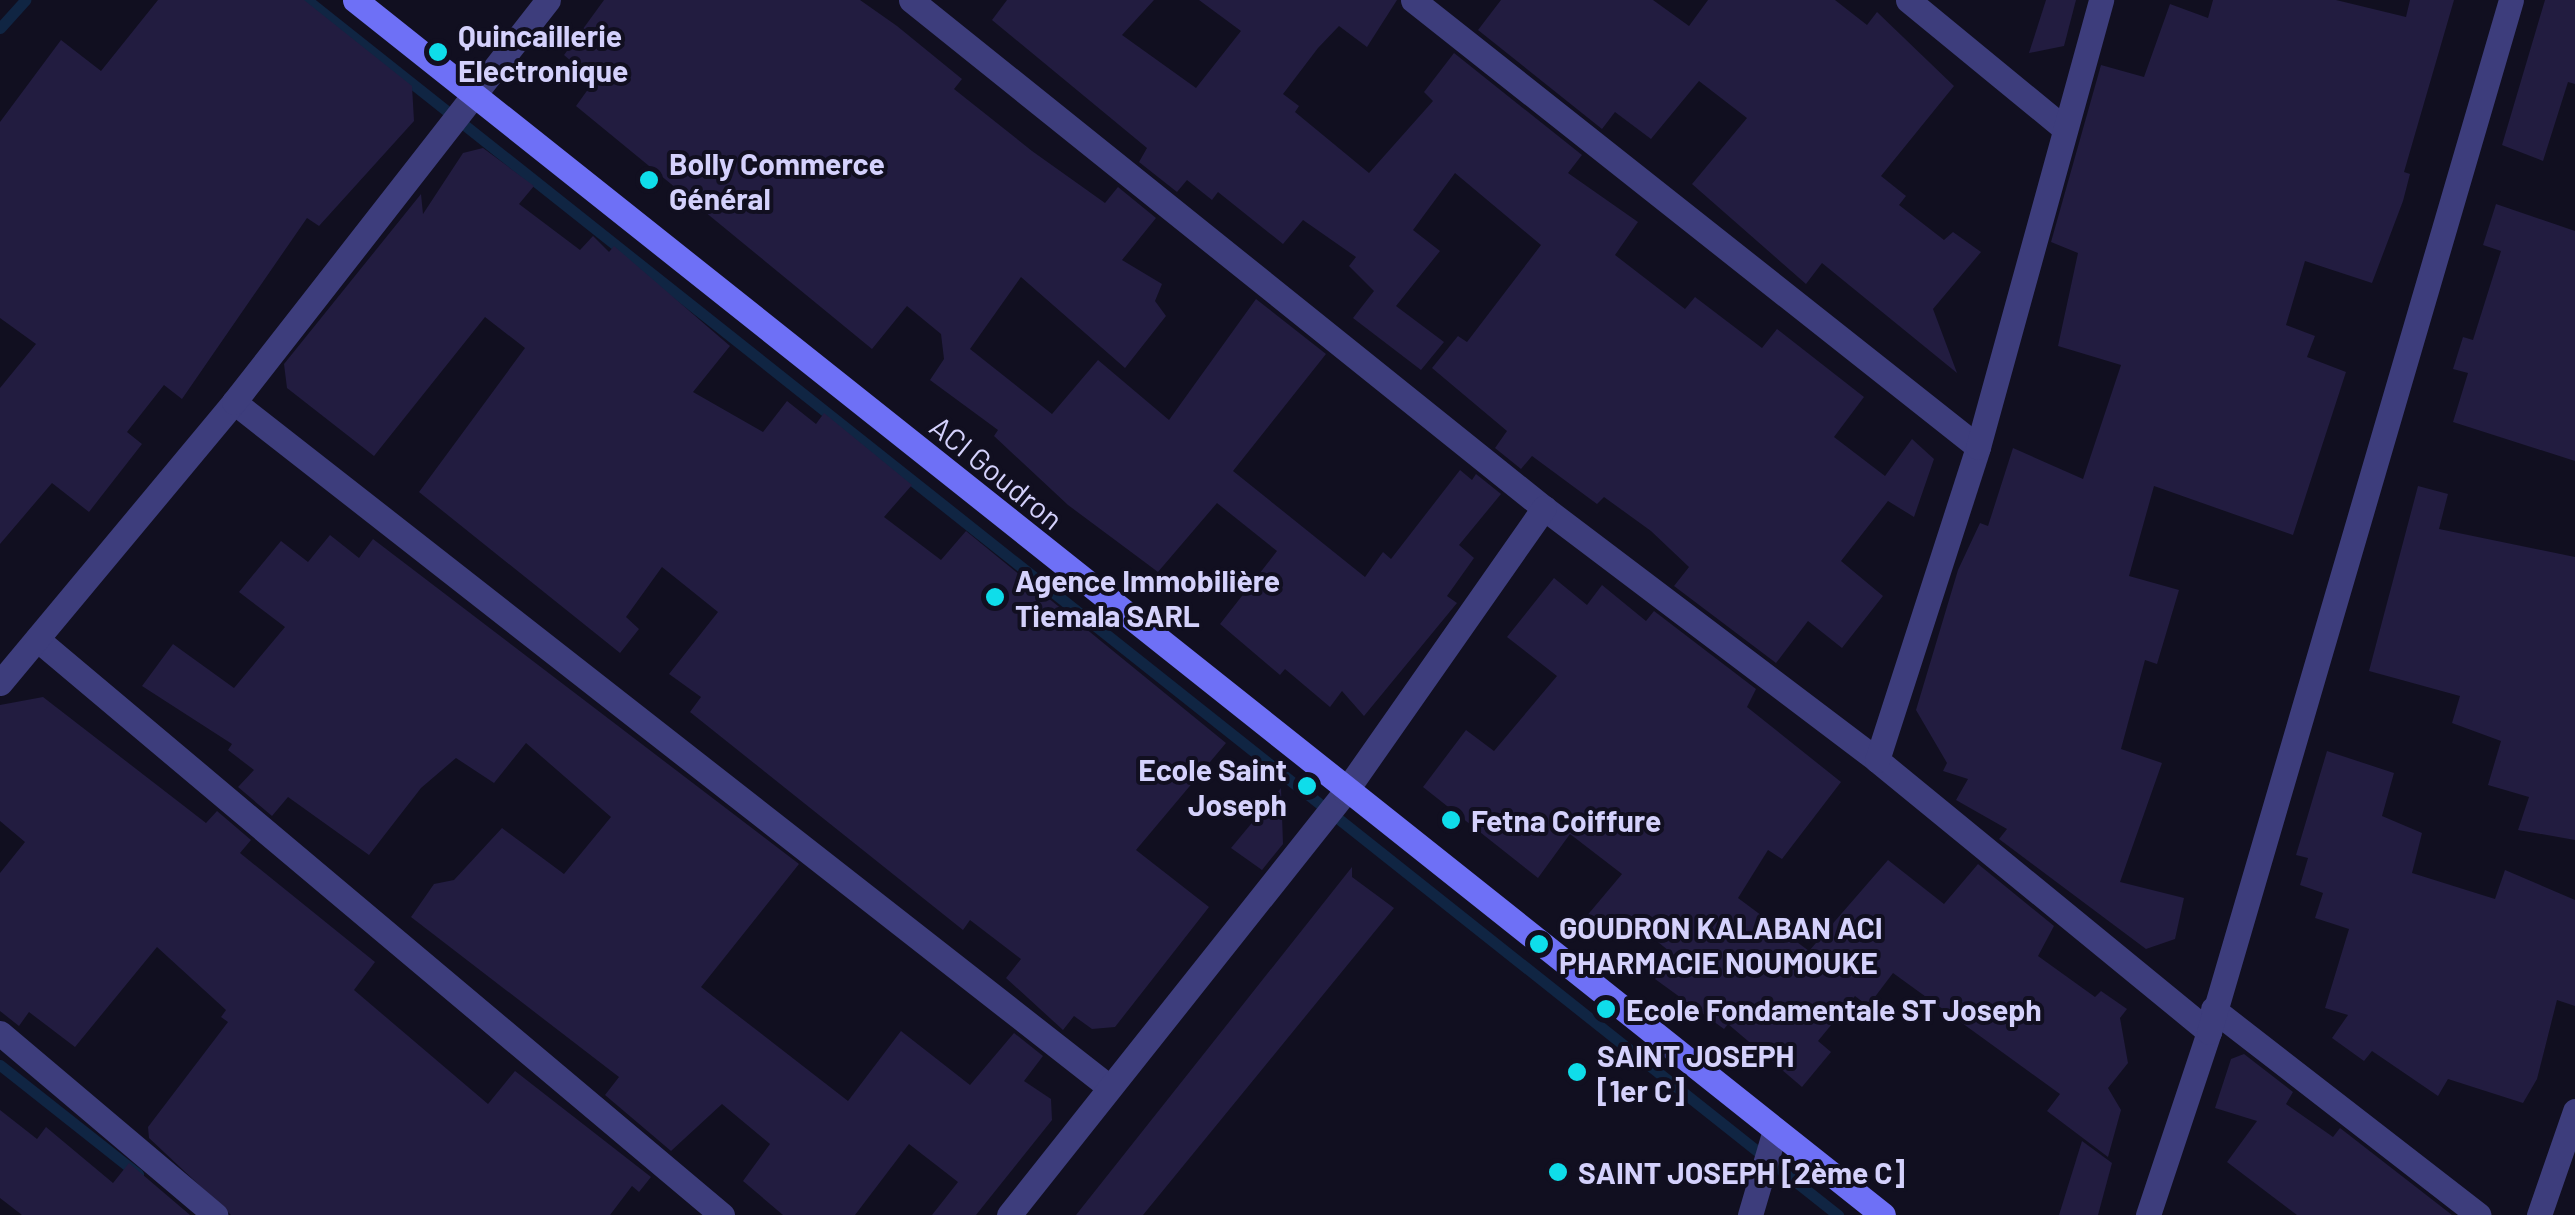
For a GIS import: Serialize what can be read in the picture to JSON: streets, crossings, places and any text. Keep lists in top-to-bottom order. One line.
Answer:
{"streets":{"street":["ACI Goudron"]},"places":["Quincaillerie Electronique","Bolly Commerce Général","Agence Immobilière Tiemala SARL","Ecole Saint Joseph","Fetna Coiffure","GOUDRON KALABAN ACI PHARMACIE NOUMOUKE","Ecole Fondamentale ST Joseph","SAINT JOSEPH [1er C]","SAINT JOSEPH [2ème C]"]}
